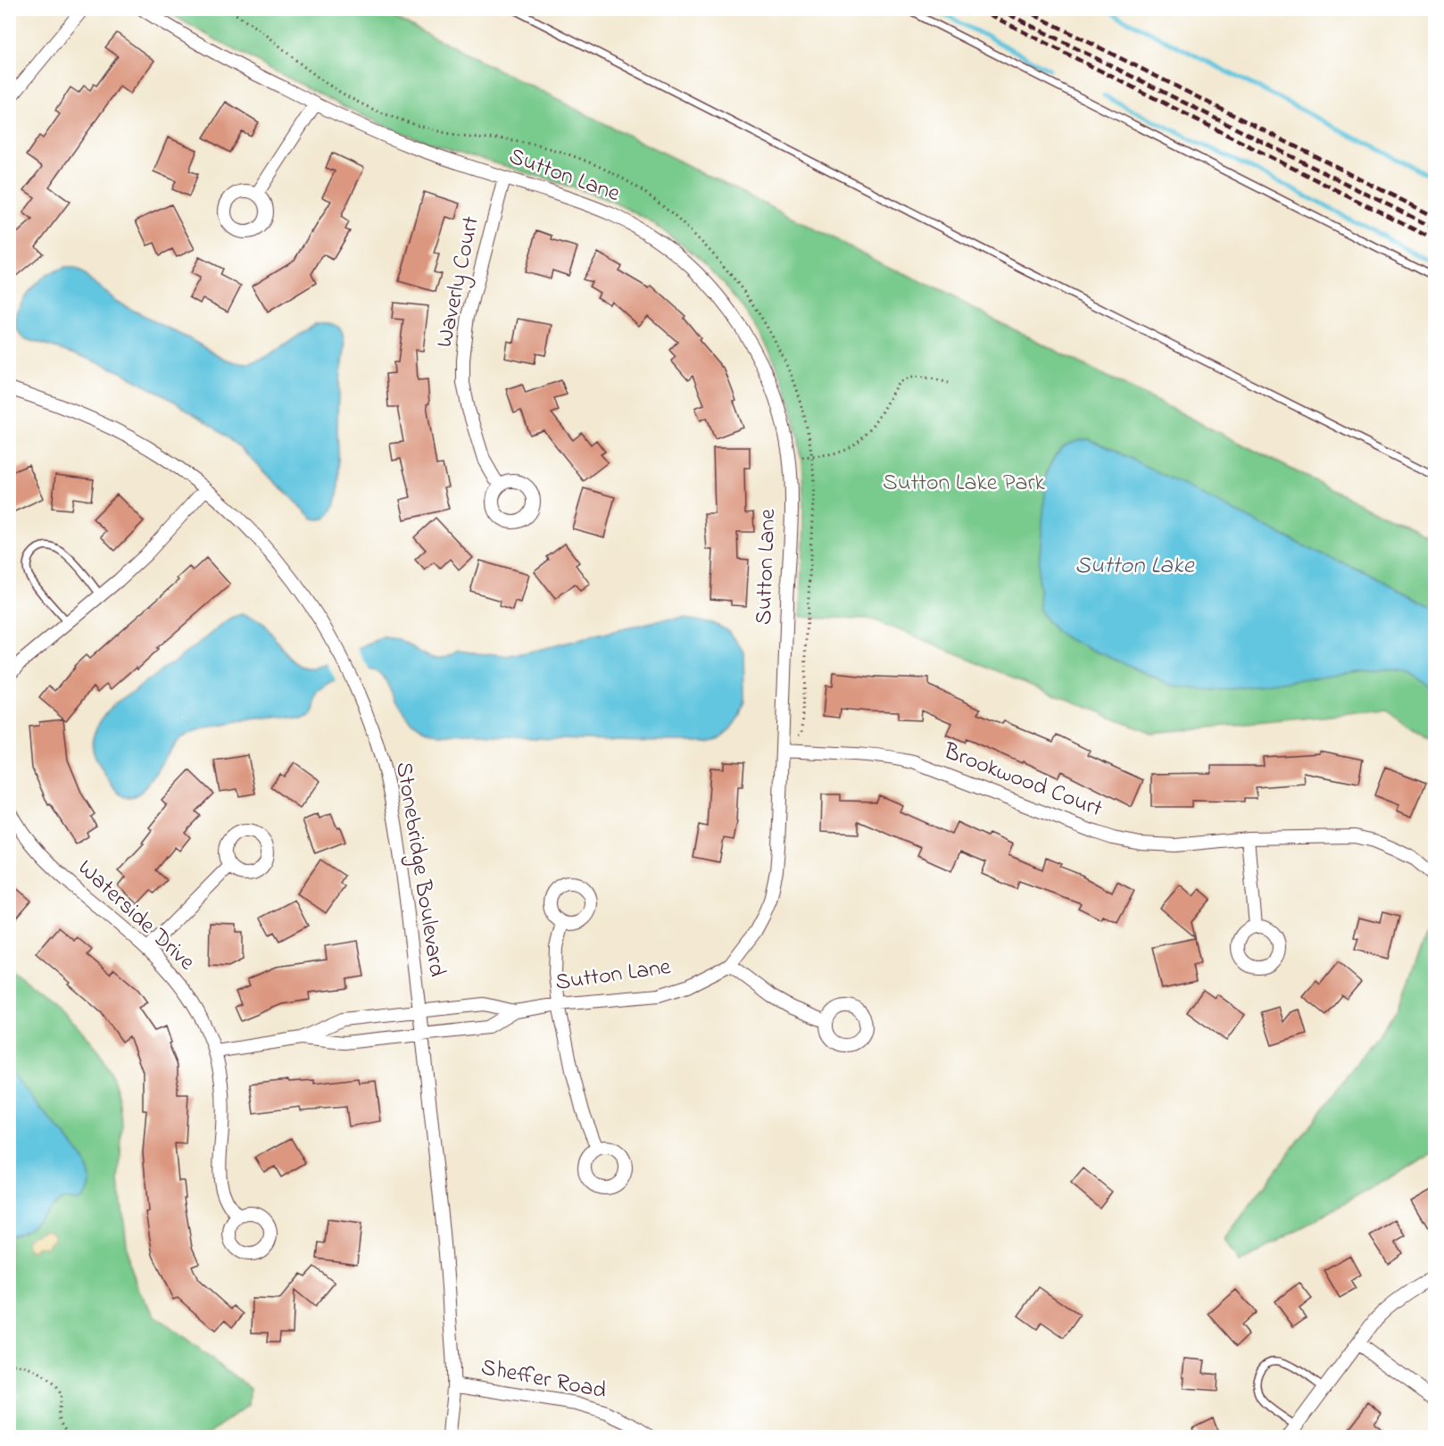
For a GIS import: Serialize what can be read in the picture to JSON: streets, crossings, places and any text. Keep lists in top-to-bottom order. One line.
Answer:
{"streets":{"street":["Sutton Lane","Waverly Court","Brookwood Court","Stonebridge Boulevard","Waterside Drive","Sheffer Road"]},"crossings":[["Sutton Lane","Waverly Court"],["Sutton Lane","Brookwood Court"],["Sutton Lane","Stonebridge Boulevard"],["Sutton Lane","Waterside Drive"],["Stonebridge Boulevard","Sheffer Road"]],"water":["Sutton Lake"],"parks":["Sutton Lake Park"]}
